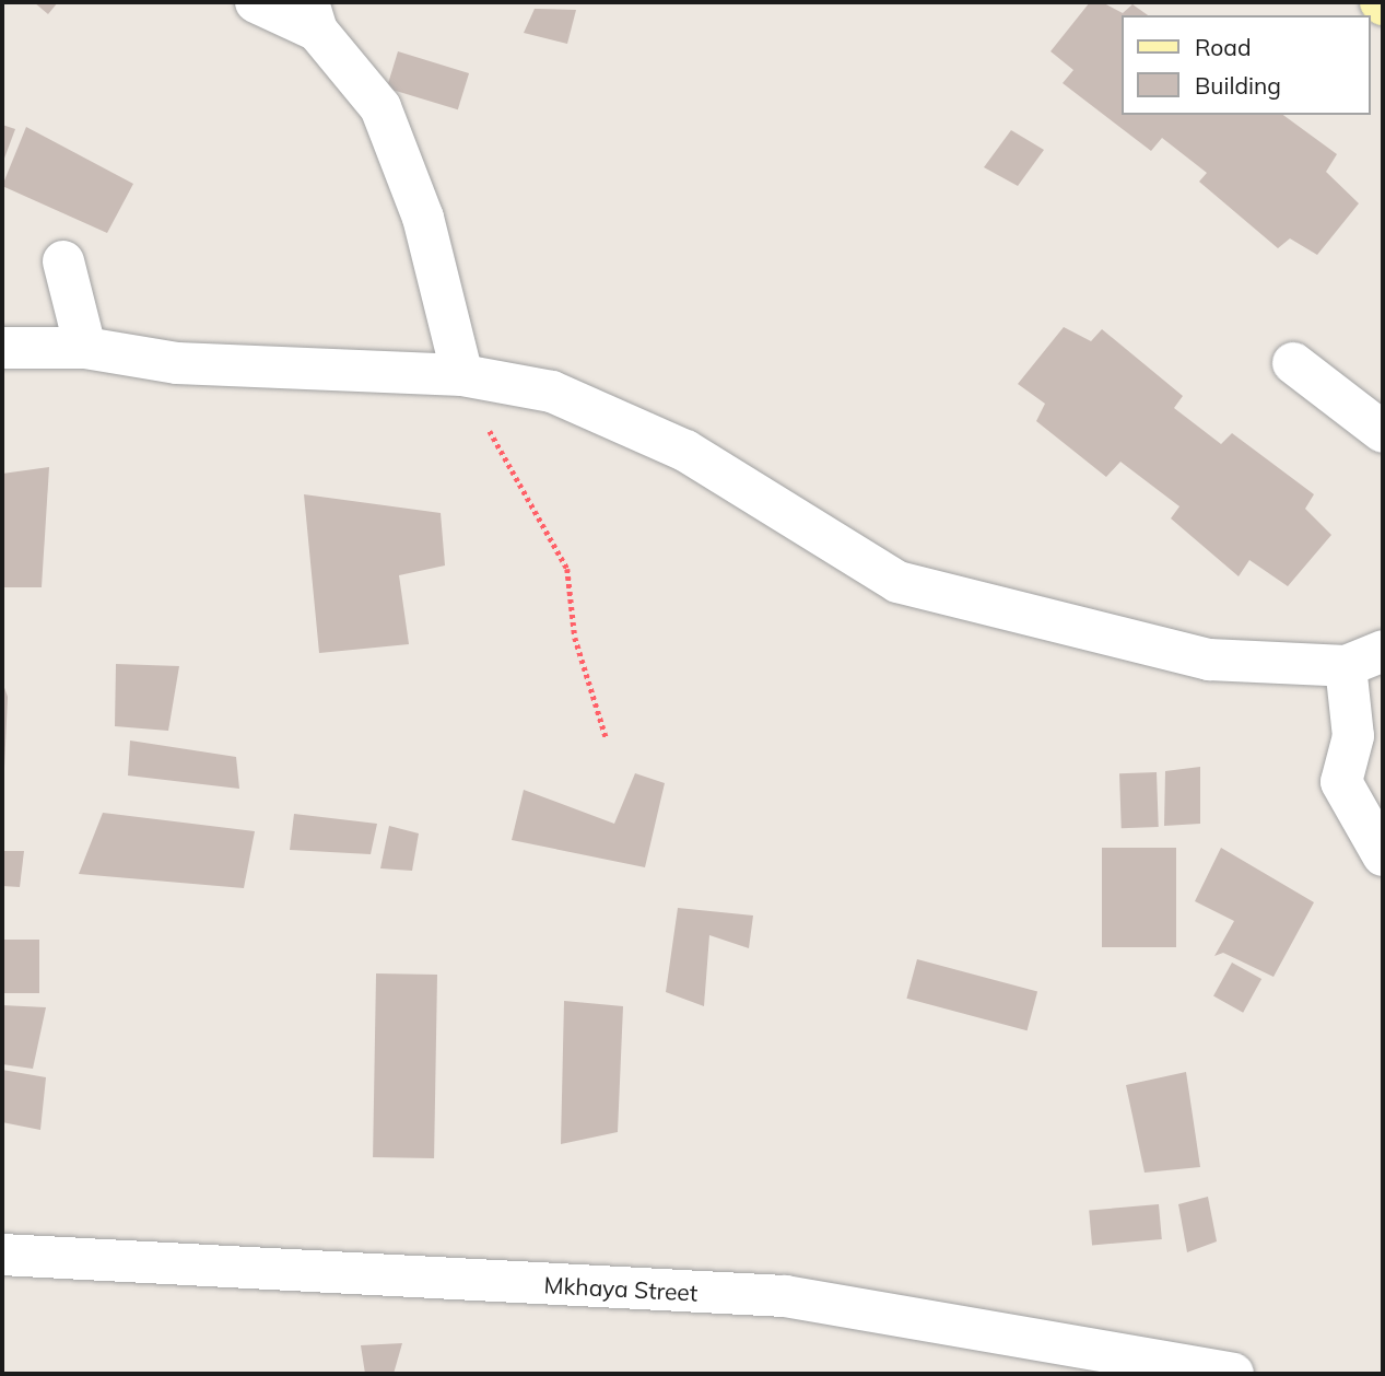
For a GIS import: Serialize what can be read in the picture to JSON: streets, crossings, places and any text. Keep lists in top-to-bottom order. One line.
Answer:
{"streets":{"street":["Mkhaya Street"]},"legend":["Road","Building"]}
